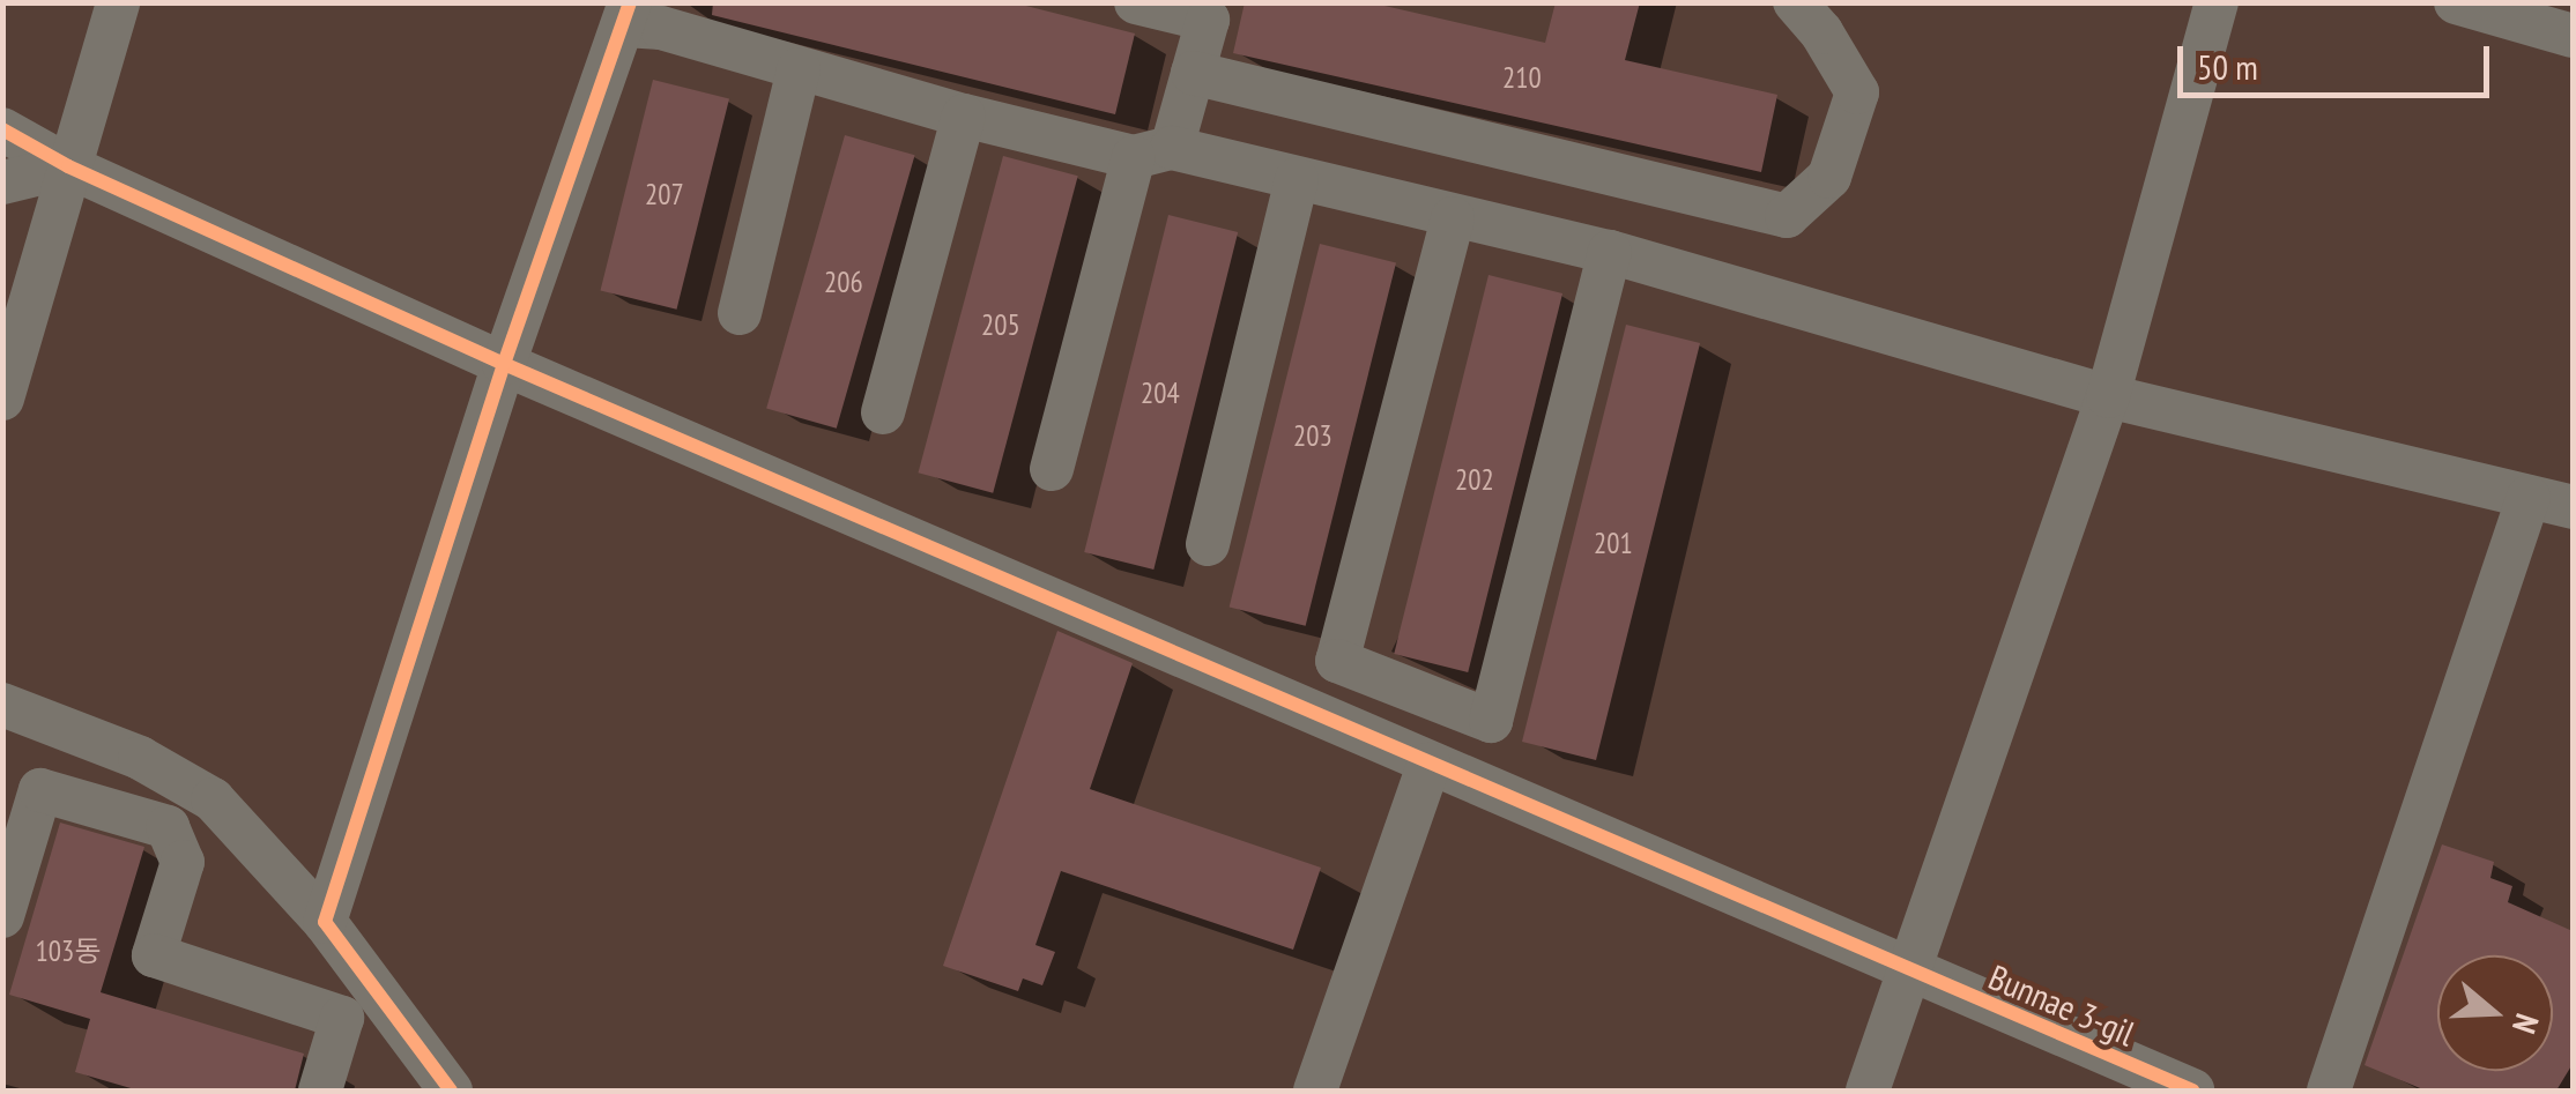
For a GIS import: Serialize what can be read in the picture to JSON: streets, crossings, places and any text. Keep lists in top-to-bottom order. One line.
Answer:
{"streets":{"street":["Bunnae 3-gil"]},"house_numbers":["210","207","206","205","204","203","202","201","103동"],"scale_bar":"50 m","north":"right"}
